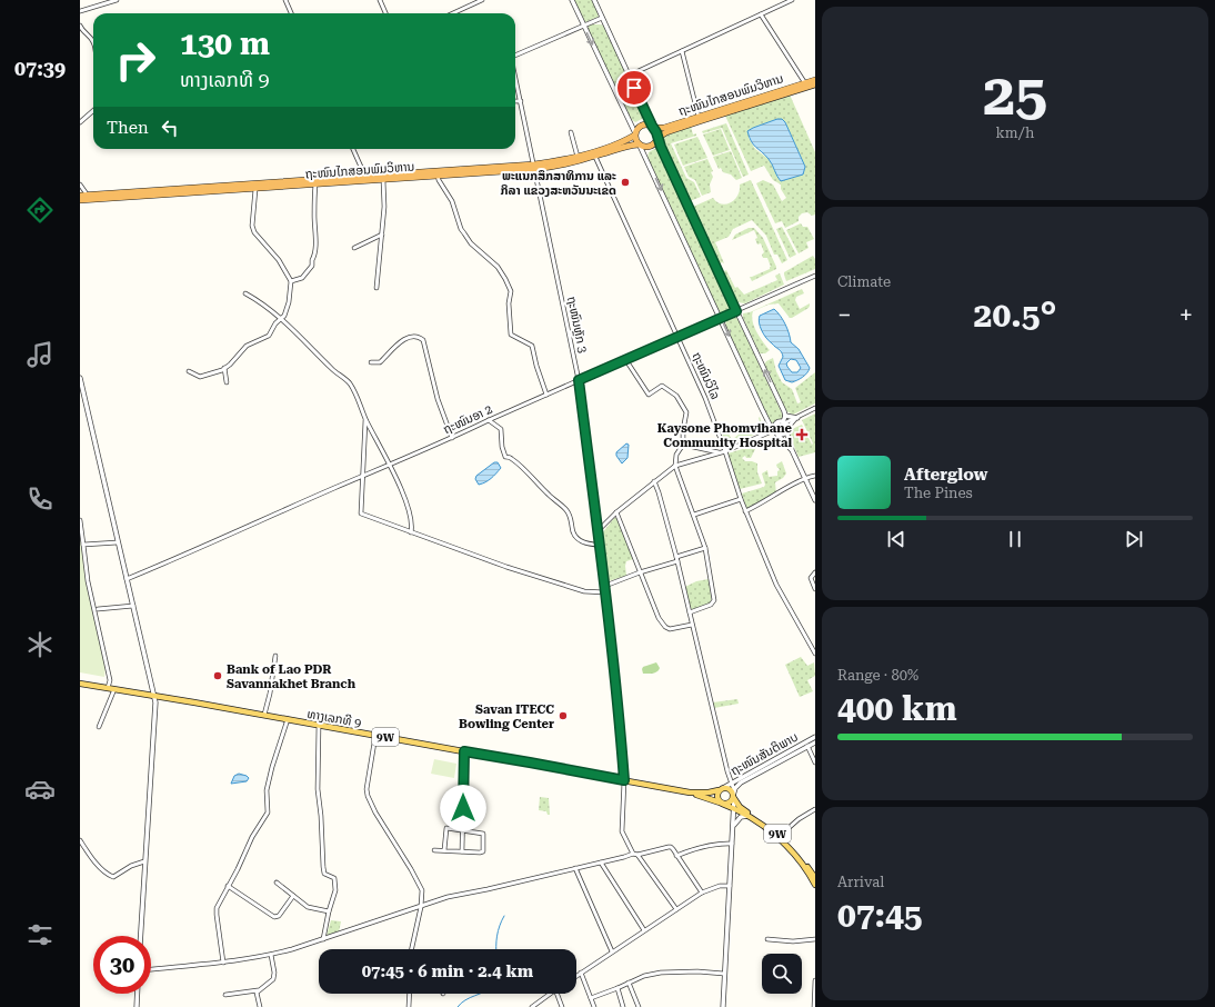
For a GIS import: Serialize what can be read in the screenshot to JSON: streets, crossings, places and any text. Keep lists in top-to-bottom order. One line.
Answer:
{"streets":{"highway":["ຖະໜົນໄກສອນພົມວິຫານ"],"main road":["ທາງເລກທີ 9","9W"],"street":["ຖະໜົນຫຼັກ 3","ຖະໜົນວິໄລ","ຖະໜົນອາ 2","ຖະໜົນສັນຕິພາບ"]},"crossings":[["ຖະໜົນໄກສອນພົມວິຫານ","ຖະໜົນຫຼັກ 3"],["ຖະໜົນໄກສອນພົມວິຫານ","ຖະໜົນວິໄລ"],["ຖະໜົນຫຼັກ 3","ຖະໜົນອາ 2"],["ຖະໜົນຫຼັກ 3","ທາງເລກທີ 9"],["ຖະໜົນວິໄລ","ຖະໜົນອາ 2"],["ທາງເລກທີ 9","ຖະໜົນສັນຕິພາບ"]],"places":{"other":["ພະແນກສຶກສາທິການ ແລະ ກິລາ ແຂວງສະຫວັນນະເຂດ","Bank of Lao PDR Savannakhet Branch","Savan ITECC Bowling Center"],"health":["Kaysone Phomvihane Community Hospital"]},"page":{"tabs":"07:39","tile":[["25","km/h"],"Climate",["Range · 80%","400 km"],["Arrival","07:45"]],"turn":["130 m","ທາງເລກທີ 9"],"then":"Then","heat":["−","20.5°","+"],"song":["Afterglow","The Pines"],"limit":"30","trip":"07:45 · 6 min · 2.4 km"}}
